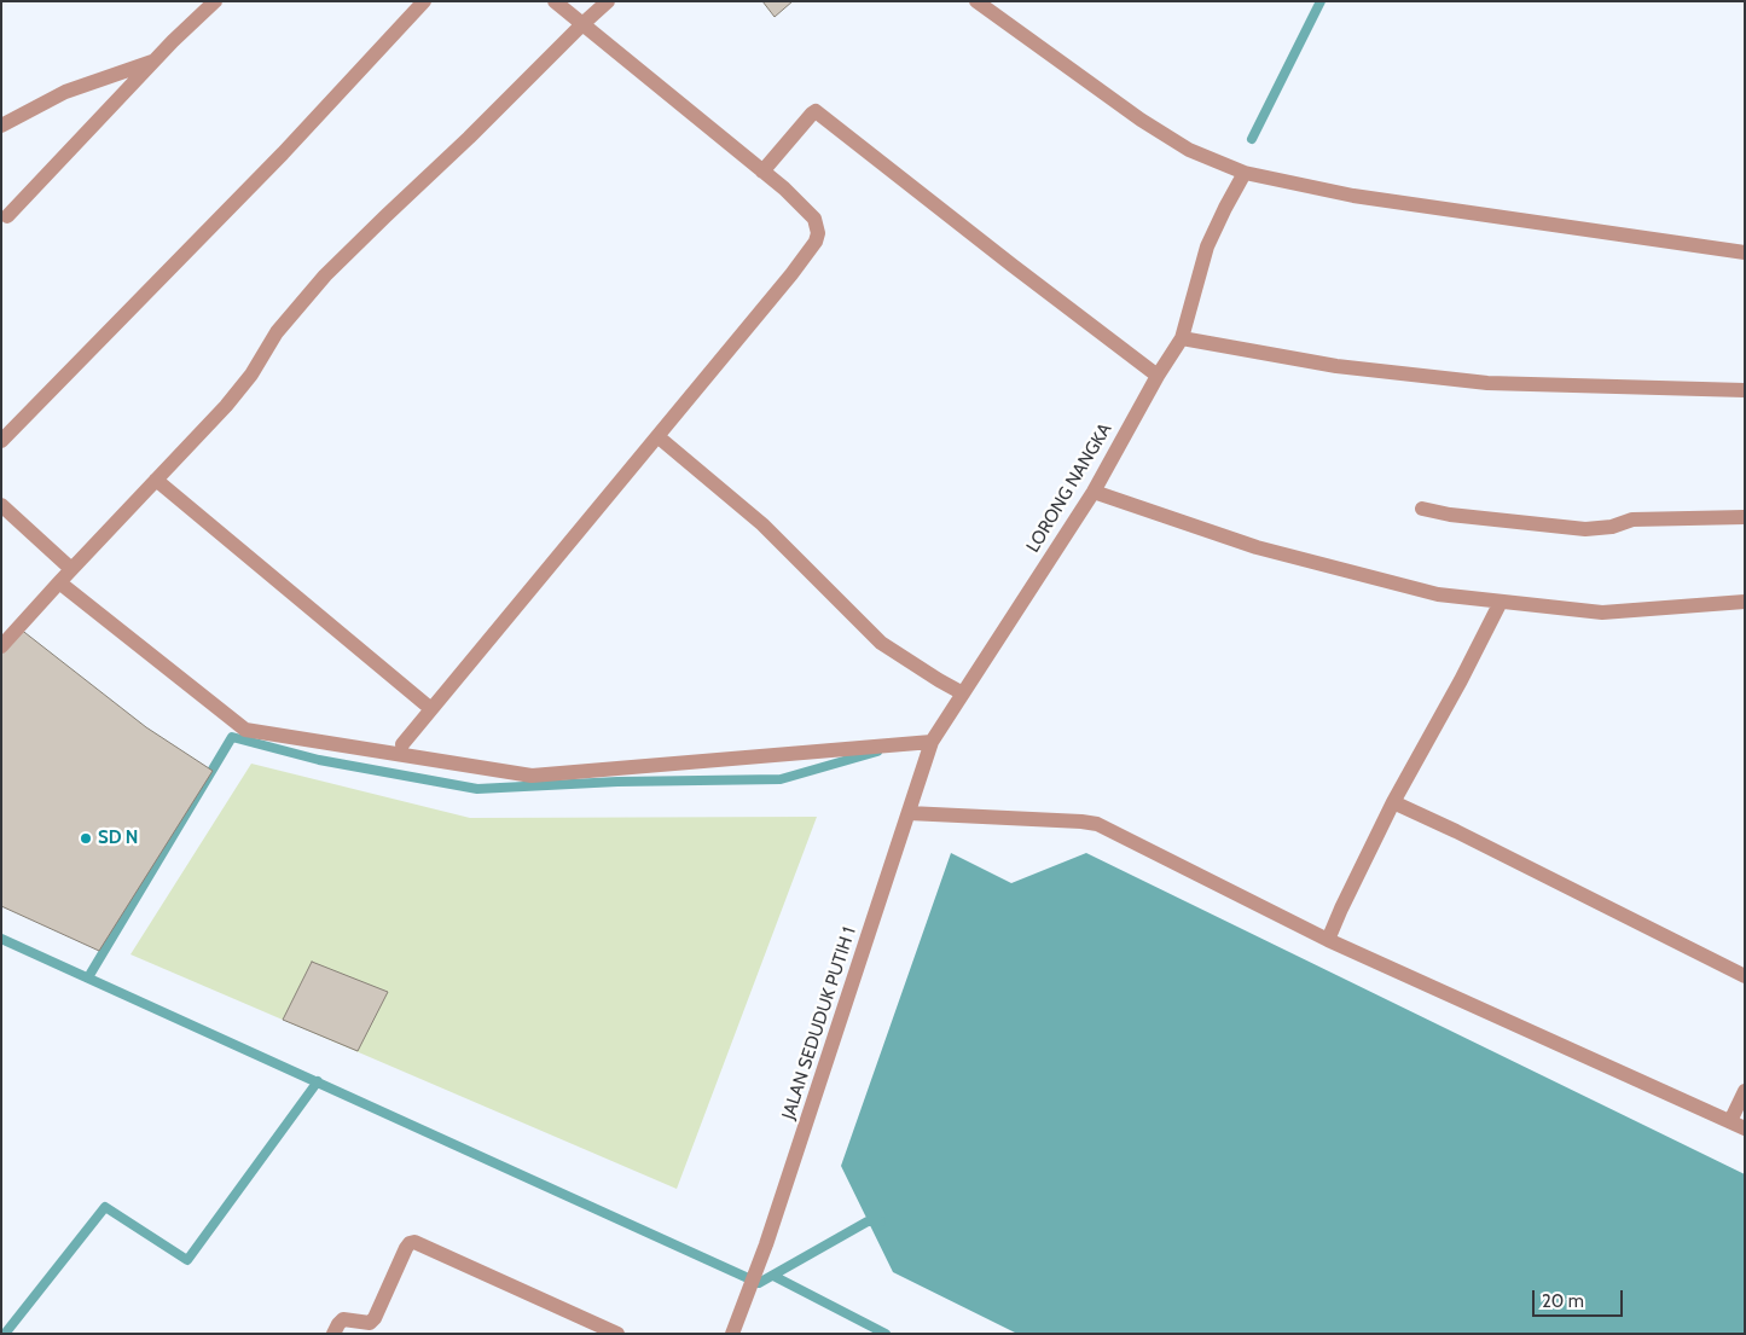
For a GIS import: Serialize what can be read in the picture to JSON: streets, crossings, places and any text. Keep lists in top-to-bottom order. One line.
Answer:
{"streets":{"street":["LORONG NANGKA","JALAN SEDUDUK PUTIH 1"]},"crossings":[["LORONG NANGKA","JALAN SEDUDUK PUTIH 1"]],"places":["SD N"],"scale_bar":"20 m"}
